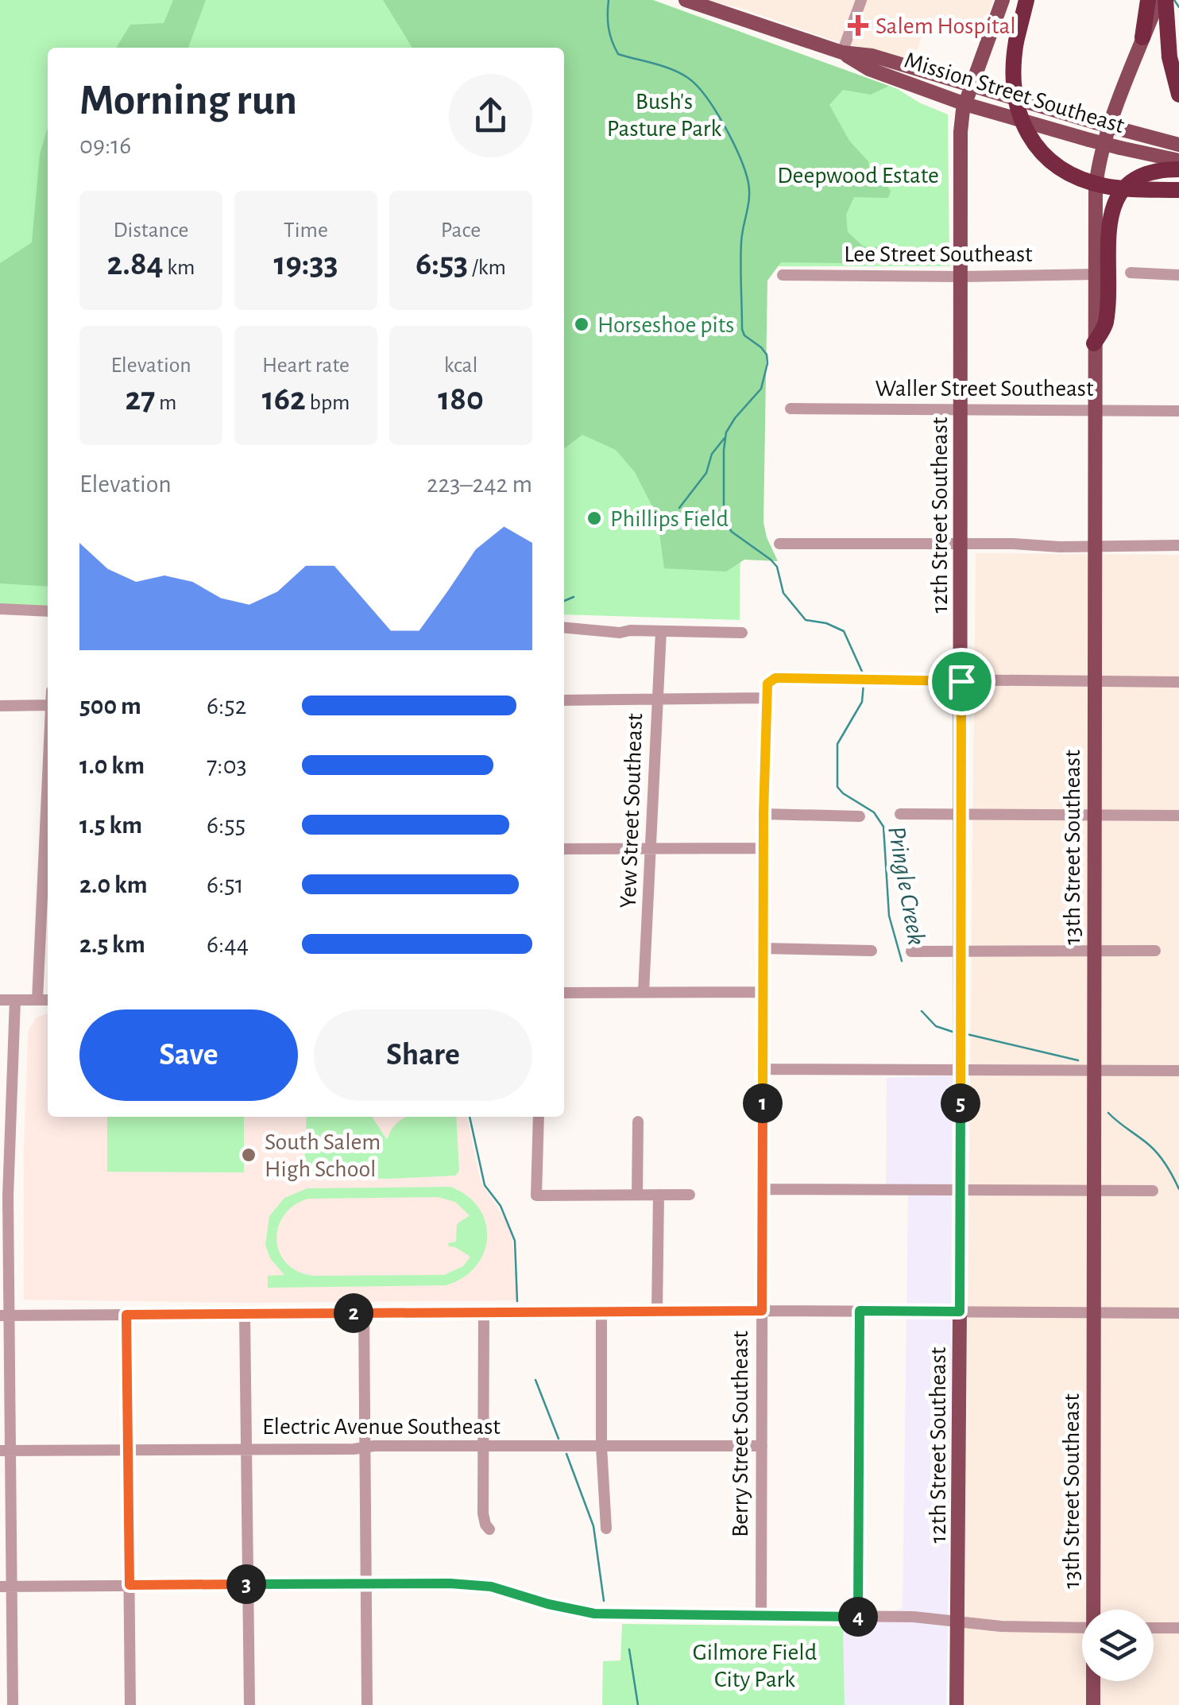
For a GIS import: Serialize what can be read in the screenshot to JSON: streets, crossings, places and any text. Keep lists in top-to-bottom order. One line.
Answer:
{"streets":{"main road":["Mission Street Southeast","12th Street Southeast","13th Street Southeast"],"street":["Lee Street Southeast","Waller Street Southeast","Yew Street Southeast","Electric Avenue Southeast","Berry Street Southeast"]},"crossings":[["Mission Street Southeast","12th Street Southeast"],["Lee Street Southeast","12th Street Southeast"],["Lee Street Southeast","13th Street Southeast"],["Waller Street Southeast","12th Street Southeast"],["Waller Street Southeast","13th Street Southeast"],["12th Street Southeast","Berry Street Southeast"],["Electric Avenue Southeast","Berry Street Southeast"]],"water":["Pringle Creek"],"parks":["Bush's Pasture Park","Deepwood Estate","Gilmore Field City Park"],"places":{"health":["Salem Hospital"],"other":["Horseshoe pits","Phillips Field","South Salem High School"]},"page":{"heading":["Morning run","09:16"],"stats":[["Distance","2.84 km"],["Time","19:33"],["Pace","6:53 /km"],["Elevation","27 m"],["Heart rate","162 bpm"],["kcal","180"]],"chart":["Elevation","223–242 m"],"list":[{"name":"500 m","note":"6:52"},{"name":"1.0 km","note":"7:03"},{"name":"1.5 km","note":"6:55"},{"name":"2.0 km","note":"6:51"},{"name":"2.5 km","note":"6:44"}],"buttons":["Save","Share"],"pins":["1","5","2","3","4"]}}
